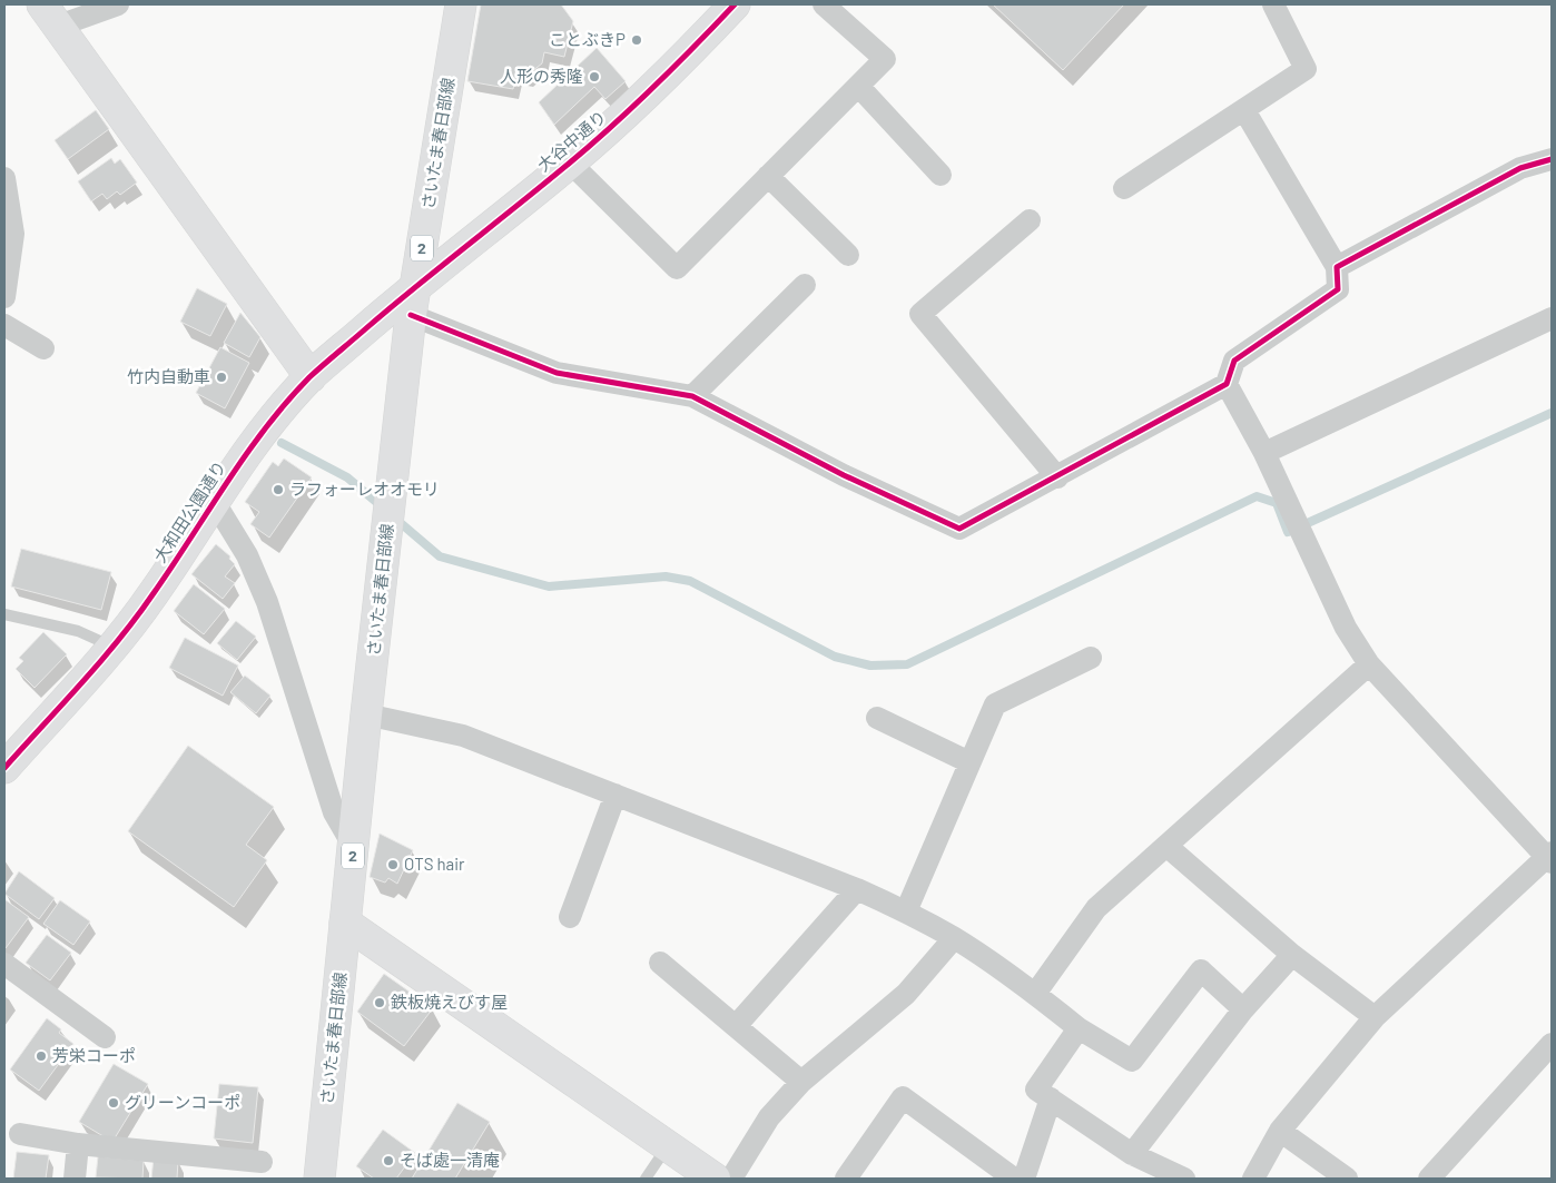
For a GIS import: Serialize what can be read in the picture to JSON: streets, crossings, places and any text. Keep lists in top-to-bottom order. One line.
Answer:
{"streets":{"street":["大谷中通り","さいたま春日部線","2","大和田公園通り"]},"crossings":[["大谷中通り","さいたま春日部線"],["大谷中通り","大和田公園通り"],["さいたま春日部線","大和田公園通り"]],"places":["ことぶきP","人形の秀隆","竹内自動車","ラフォーレオオモリ","OTS hair","鉄板焼えびす屋","芳栄コーポ","グリーンコーポ","そば處一清庵"]}
